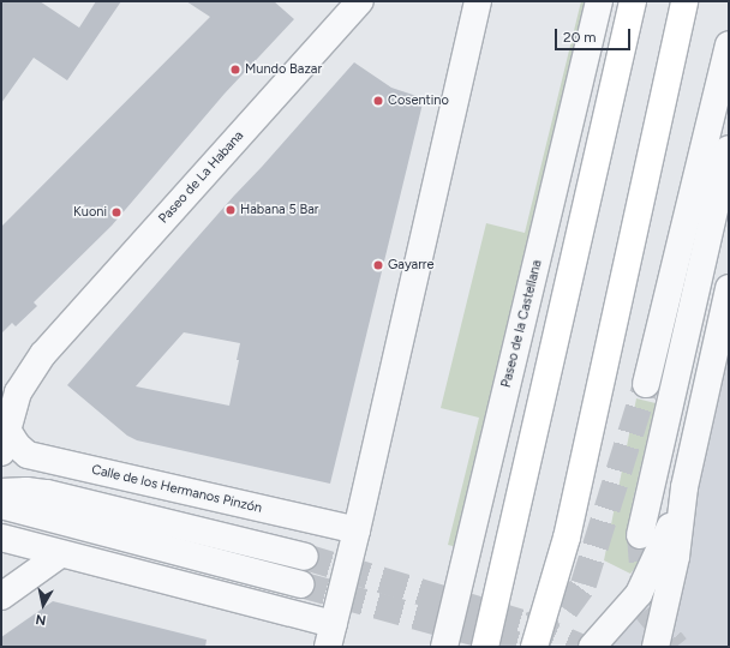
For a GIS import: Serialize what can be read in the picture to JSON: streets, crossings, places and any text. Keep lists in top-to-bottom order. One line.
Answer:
{"streets":{"street":["Paseo de La Habana","Paseo de la Castellana","Calle de los Hermanos Pinzón"]},"crossings":[["Paseo de La Habana","Calle de los Hermanos Pinzón"]],"places":["Mundo Bazar","Cosentino","Habana 5 Bar","Kuoni","Gayarre"],"scale_bar":"20 m","north":"bottom"}
